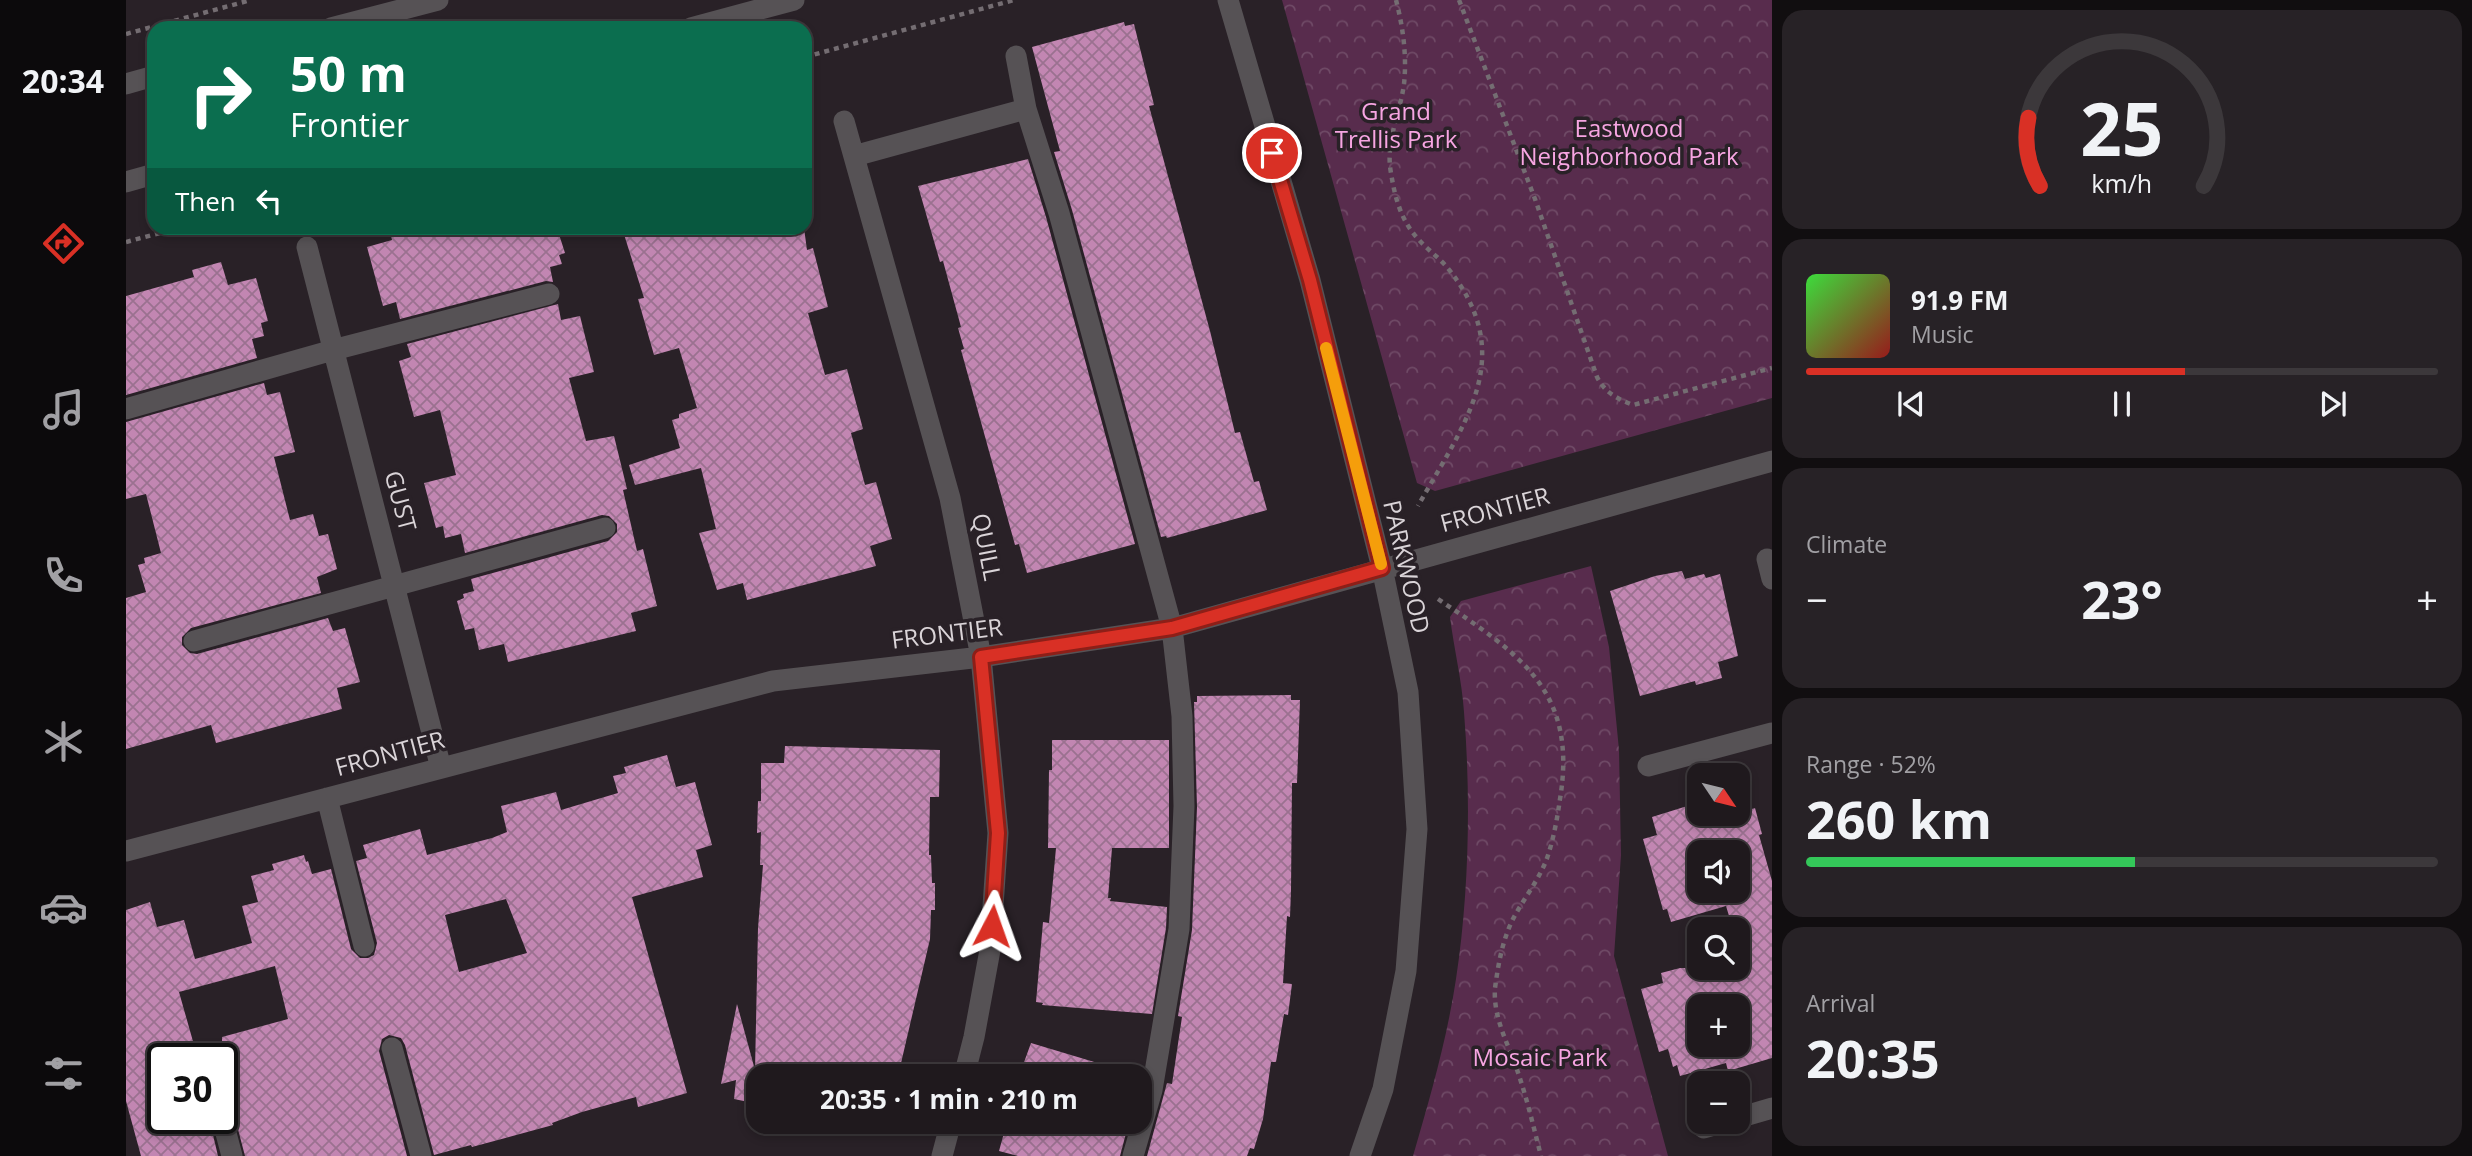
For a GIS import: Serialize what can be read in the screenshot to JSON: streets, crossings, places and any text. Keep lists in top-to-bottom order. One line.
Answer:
{"streets":{"street":["GUST","FRONTIER","QUILL","PARKWOOD"]},"crossings":[["GUST","FRONTIER"],["FRONTIER","QUILL"],["FRONTIER","PARKWOOD"]],"parks":["Grand Trellis Park","Eastwood Neighborhood Park","Mosaic Park"],"north":"bottom right","page":{"tabs":"20:34","turn":["50 m","Frontier"],"then":"Then","song":["91.9 FM","Music"],"tile":["Climate",["Range · 52%","260 km"],["Arrival","20:35"]],"heat":["−","23°","+"],"map_buttons":["+","−"],"limit":"30","trip":"20:35 · 1 min · 210 m","gauge":["25","km/h"]}}
